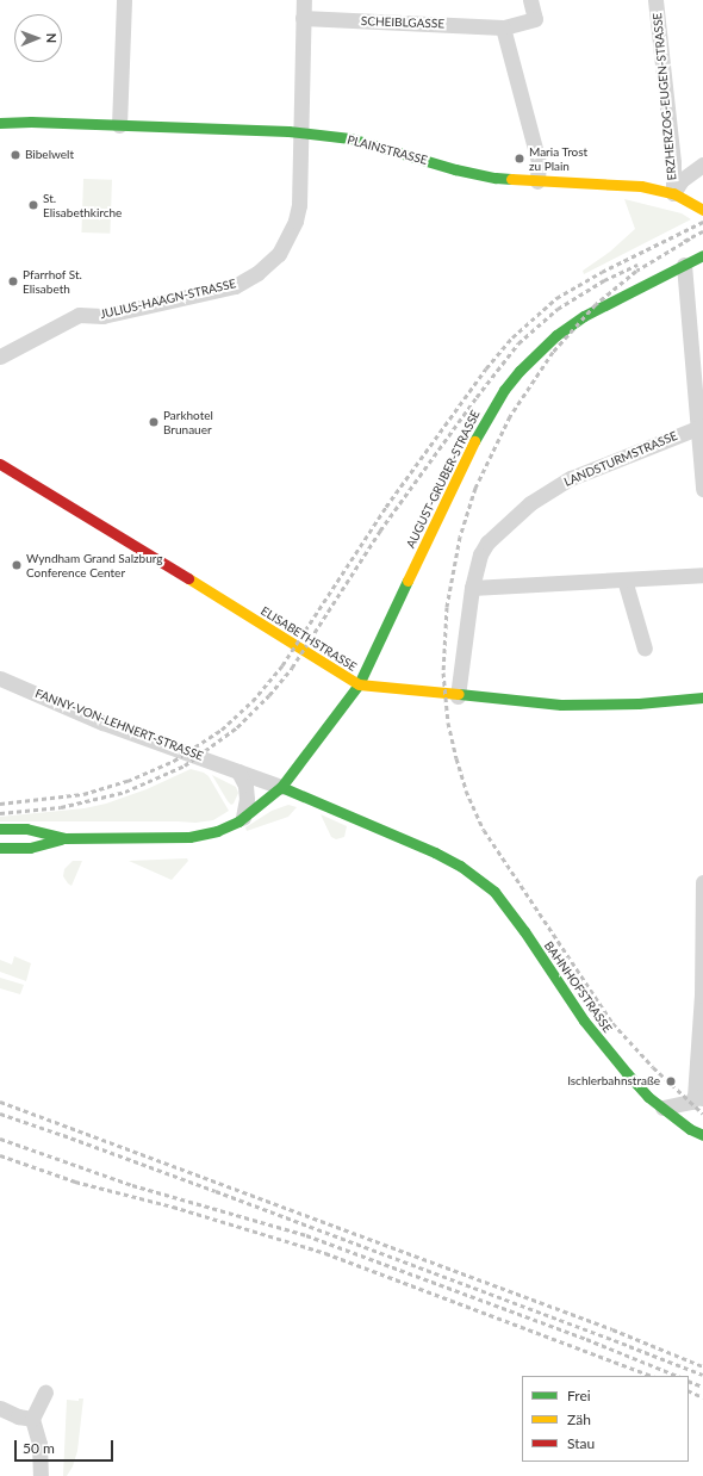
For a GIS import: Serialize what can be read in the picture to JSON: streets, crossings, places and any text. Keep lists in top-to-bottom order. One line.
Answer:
{"streets":{"street":["SCHEIBLGASSE","ERZHERZOG-EUGEN-STRASSE","PLAINSTRASSE","JULIUS-HAAGN-STRASSE","LANDSTURMSTRASSE","AUGUST-GRUBER-STRASSE","ELISABETHSTRASSE","FANNY-VON-LEHNERT-STRASSE","BAHNHOFSTRASSE"]},"crossings":[["SCHEIBLGASSE","JULIUS-HAAGN-STRASSE"],["ERZHERZOG-EUGEN-STRASSE","PLAINSTRASSE"],["PLAINSTRASSE","JULIUS-HAAGN-STRASSE"],["LANDSTURMSTRASSE","ELISABETHSTRASSE"],["AUGUST-GRUBER-STRASSE","ELISABETHSTRASSE"],["AUGUST-GRUBER-STRASSE","FANNY-VON-LEHNERT-STRASSE"],["FANNY-VON-LEHNERT-STRASSE","BAHNHOFSTRASSE"]],"places":["Bibelwelt","Maria Trost zu Plain","St. Elisabethkirche","Pfarrhof St. Elisabeth","Parkhotel Brunauer","Wyndham Grand Salzburg Conference Center","Ischlerbahnstraße"],"legend":["Frei","Zäh","Stau"],"scale_bar":"50 m","north":"right"}
